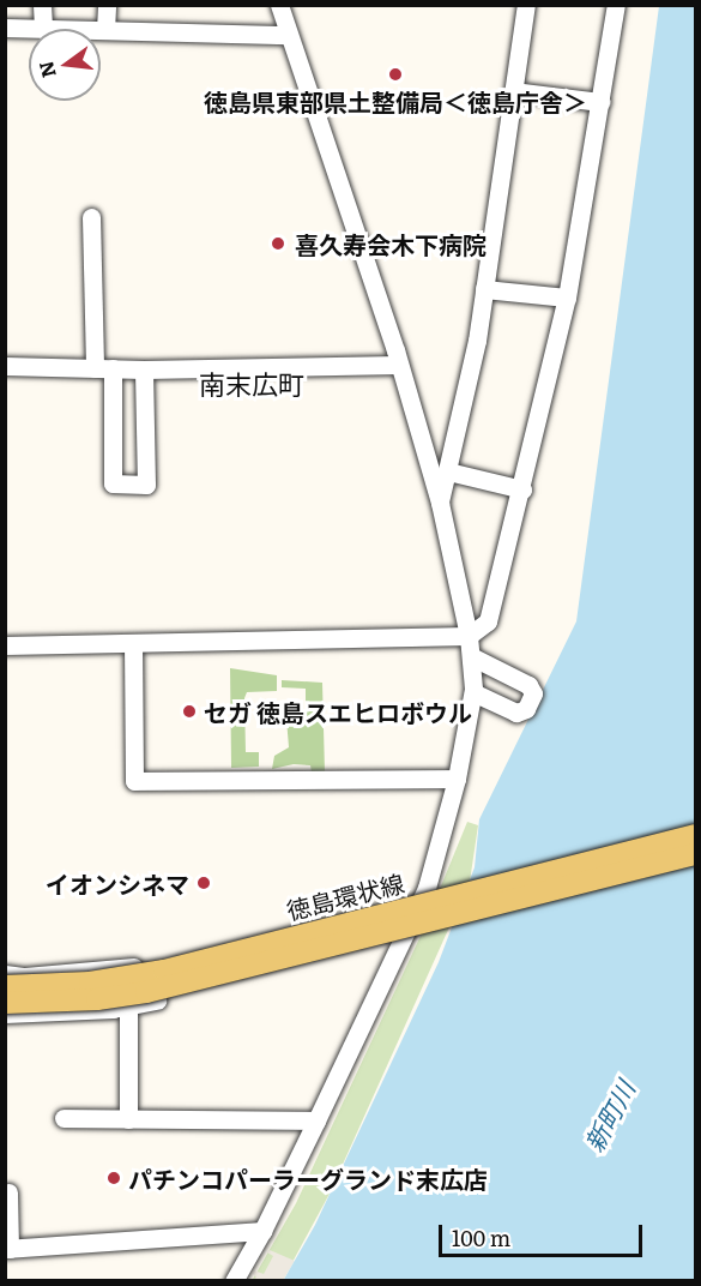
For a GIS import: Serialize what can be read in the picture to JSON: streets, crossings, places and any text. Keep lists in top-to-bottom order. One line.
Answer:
{"streets":{"main road":["徳島環状線"]},"districts":["南末広町"],"water":["新町川"],"places":["徳島県東部県土整備局＜徳島庁舎＞","喜久寿会木下病院","セガ 徳島スエヒロボウル","イオンシネマ","パチンコパーラーグランド末広店"],"scale_bar":"100 m","north":"left"}
